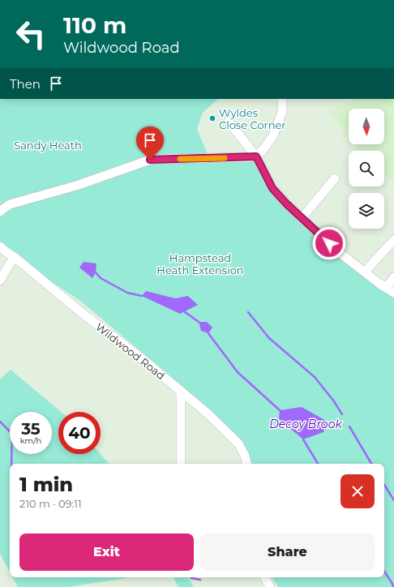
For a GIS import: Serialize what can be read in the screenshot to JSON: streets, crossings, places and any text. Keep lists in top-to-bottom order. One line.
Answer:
{"streets":{"street":["Wildwood Road"]},"water":["Decoy Brook"],"parks":["Sandy Heath","Hampstead Heath Extension"],"places":["Wyldes Close Corner"],"north":"bottom","page":{"turn":["110 m","Wildwood Road"],"then":"Then","speed":"35 km/h","limit":"40","heading":["1 min","210 m · 09:11"],"buttons":["Exit","Share"]}}
